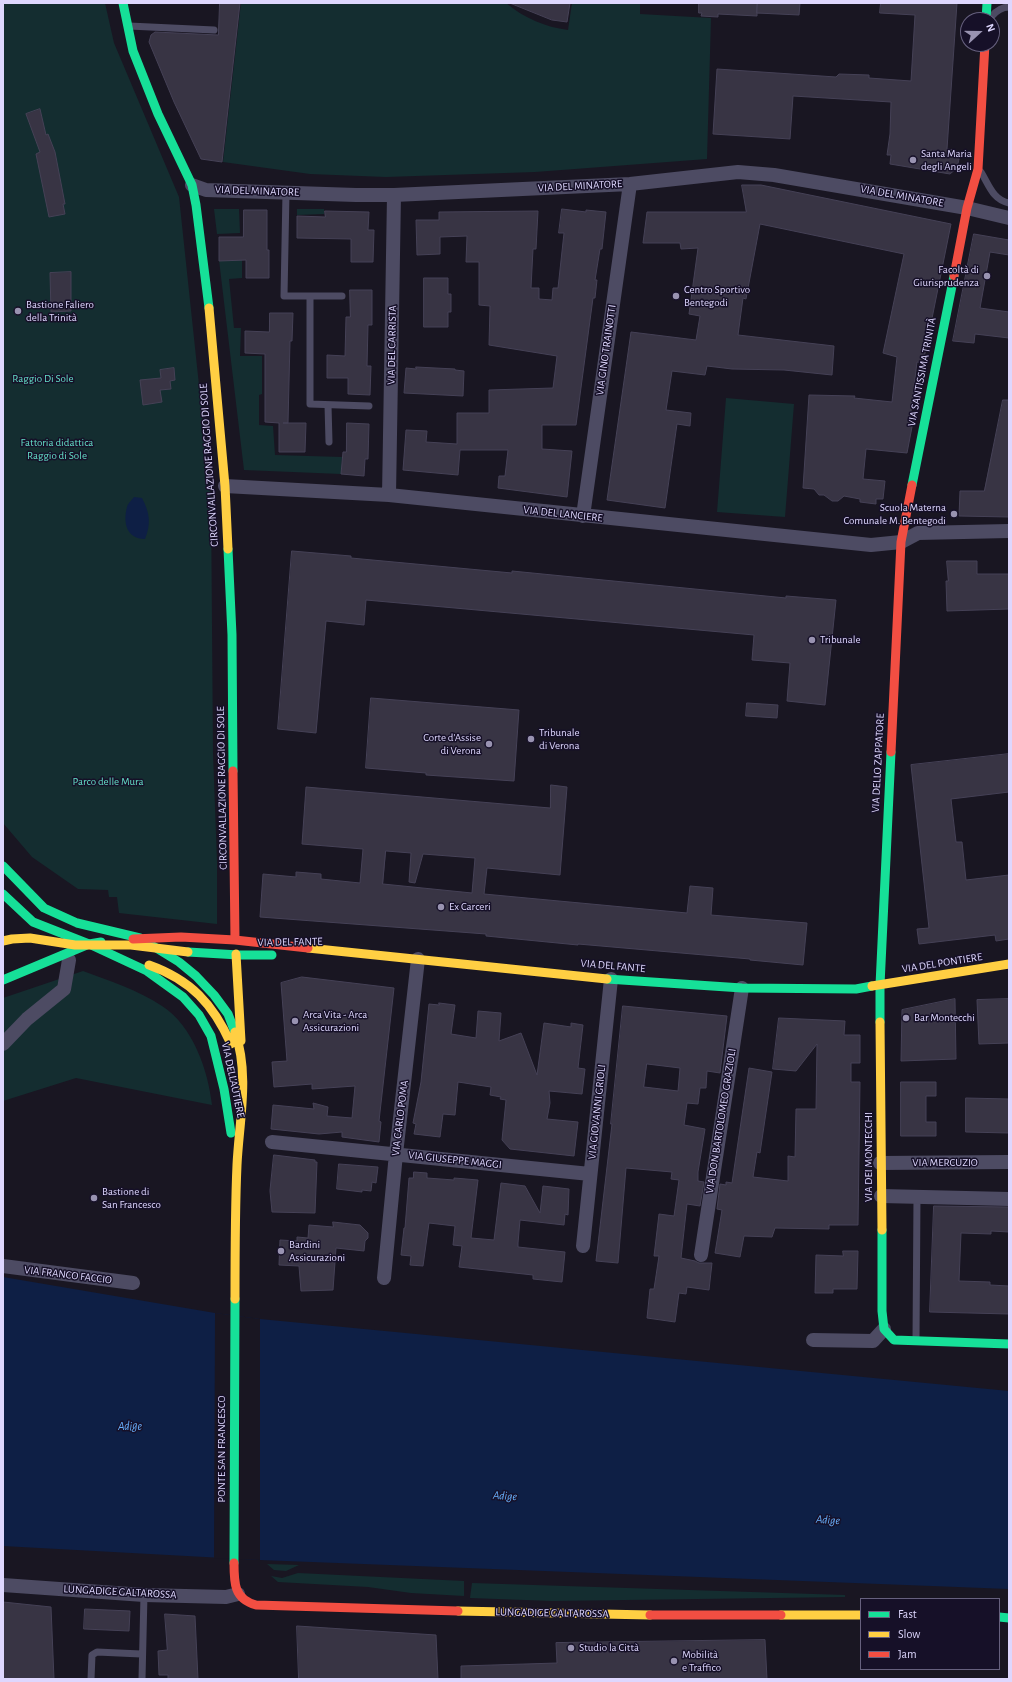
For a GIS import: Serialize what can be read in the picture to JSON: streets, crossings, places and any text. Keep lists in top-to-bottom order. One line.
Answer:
{"streets":{"street":["VIA DEL MINATORE","VIA DEL CARRISTA","VIA GINO TRAINOTTI","VIA SANTISSIMA TRINITÀ","CIRCONVALLAZIONE RAGGIO DI SOLE","VIA DEL LANCIERE","VIA DELLO ZAPPATORE","VIA DEL FANTE","VIA DEL PONTIERE","VIA DELL'AUTIERE","VIA GIOVANNI GRIOLI","VIA CARLO POMA","VIA DON BARTOLOMEO GRAZIOLI","VIA DEI MONTECCHI","VIA GIUSEPPE MAGGI","VIA MERCUZIO","VIA FRANCO FACCIO","PONTE SAN FRANCESCO","LUNGADIGE GALTAROSSA"]},"crossings":[["VIA DEL MINATORE","VIA DEL CARRISTA"],["VIA DEL MINATORE","VIA GINO TRAINOTTI"],["VIA DEL MINATORE","VIA SANTISSIMA TRINITÀ"],["VIA DEL MINATORE","CIRCONVALLAZIONE RAGGIO DI SOLE"],["VIA DEL CARRISTA","VIA DEL LANCIERE"],["VIA GINO TRAINOTTI","VIA DEL LANCIERE"],["VIA SANTISSIMA TRINITÀ","VIA DEL LANCIERE"],["VIA SANTISSIMA TRINITÀ","VIA DELLO ZAPPATORE"],["CIRCONVALLAZIONE RAGGIO DI SOLE","VIA DEL LANCIERE"],["CIRCONVALLAZIONE RAGGIO DI SOLE","VIA DELL'AUTIERE"],["VIA DEL LANCIERE","VIA DELLO ZAPPATORE"],["VIA DELLO ZAPPATORE","VIA DEL FANTE"],["VIA DELLO ZAPPATORE","VIA DEL PONTIERE"],["VIA DELLO ZAPPATORE","VIA DEI MONTECCHI"],["VIA DEL FANTE","VIA DEL PONTIERE"],["VIA DEL FANTE","VIA DELL'AUTIERE"],["VIA DEL FANTE","VIA GIOVANNI GRIOLI"],["VIA DEL FANTE","VIA CARLO POMA"],["VIA DEL FANTE","VIA DON BARTOLOMEO GRAZIOLI"],["VIA DEL FANTE","VIA DEI MONTECCHI"],["VIA DEL PONTIERE","VIA DEI MONTECCHI"],["VIA DELL'AUTIERE","PONTE SAN FRANCESCO"],["VIA GIOVANNI GRIOLI","VIA GIUSEPPE MAGGI"],["VIA CARLO POMA","VIA GIUSEPPE MAGGI"],["VIA DEI MONTECCHI","VIA MERCUZIO"],["PONTE SAN FRANCESCO","LUNGADIGE GALTAROSSA"]],"water":["Adige"],"parks":["Raggio Di Sole","Fattoria didattica Raggio di Sole","Parco delle Mura"],"places":["Santa Maria degli Angeli","Facoltà di Giurisprudenza","Centro Sportivo Bentegodi","Bastione Faliero della Trinità","Scuola Materna Comunale M. Bentegodi","Tribunale","Tribunale di Verona","Corte d’Assise di Verona","Ex Carceri","Bar Montecchi","Arca Vita - Arca Assicurazioni","Bastione di San Francesco","Bardini Assicurazioni","Studio la Città","Mobilità e Traffico"],"legend":["Fast","Slow","Jam"],"north":"right"}
